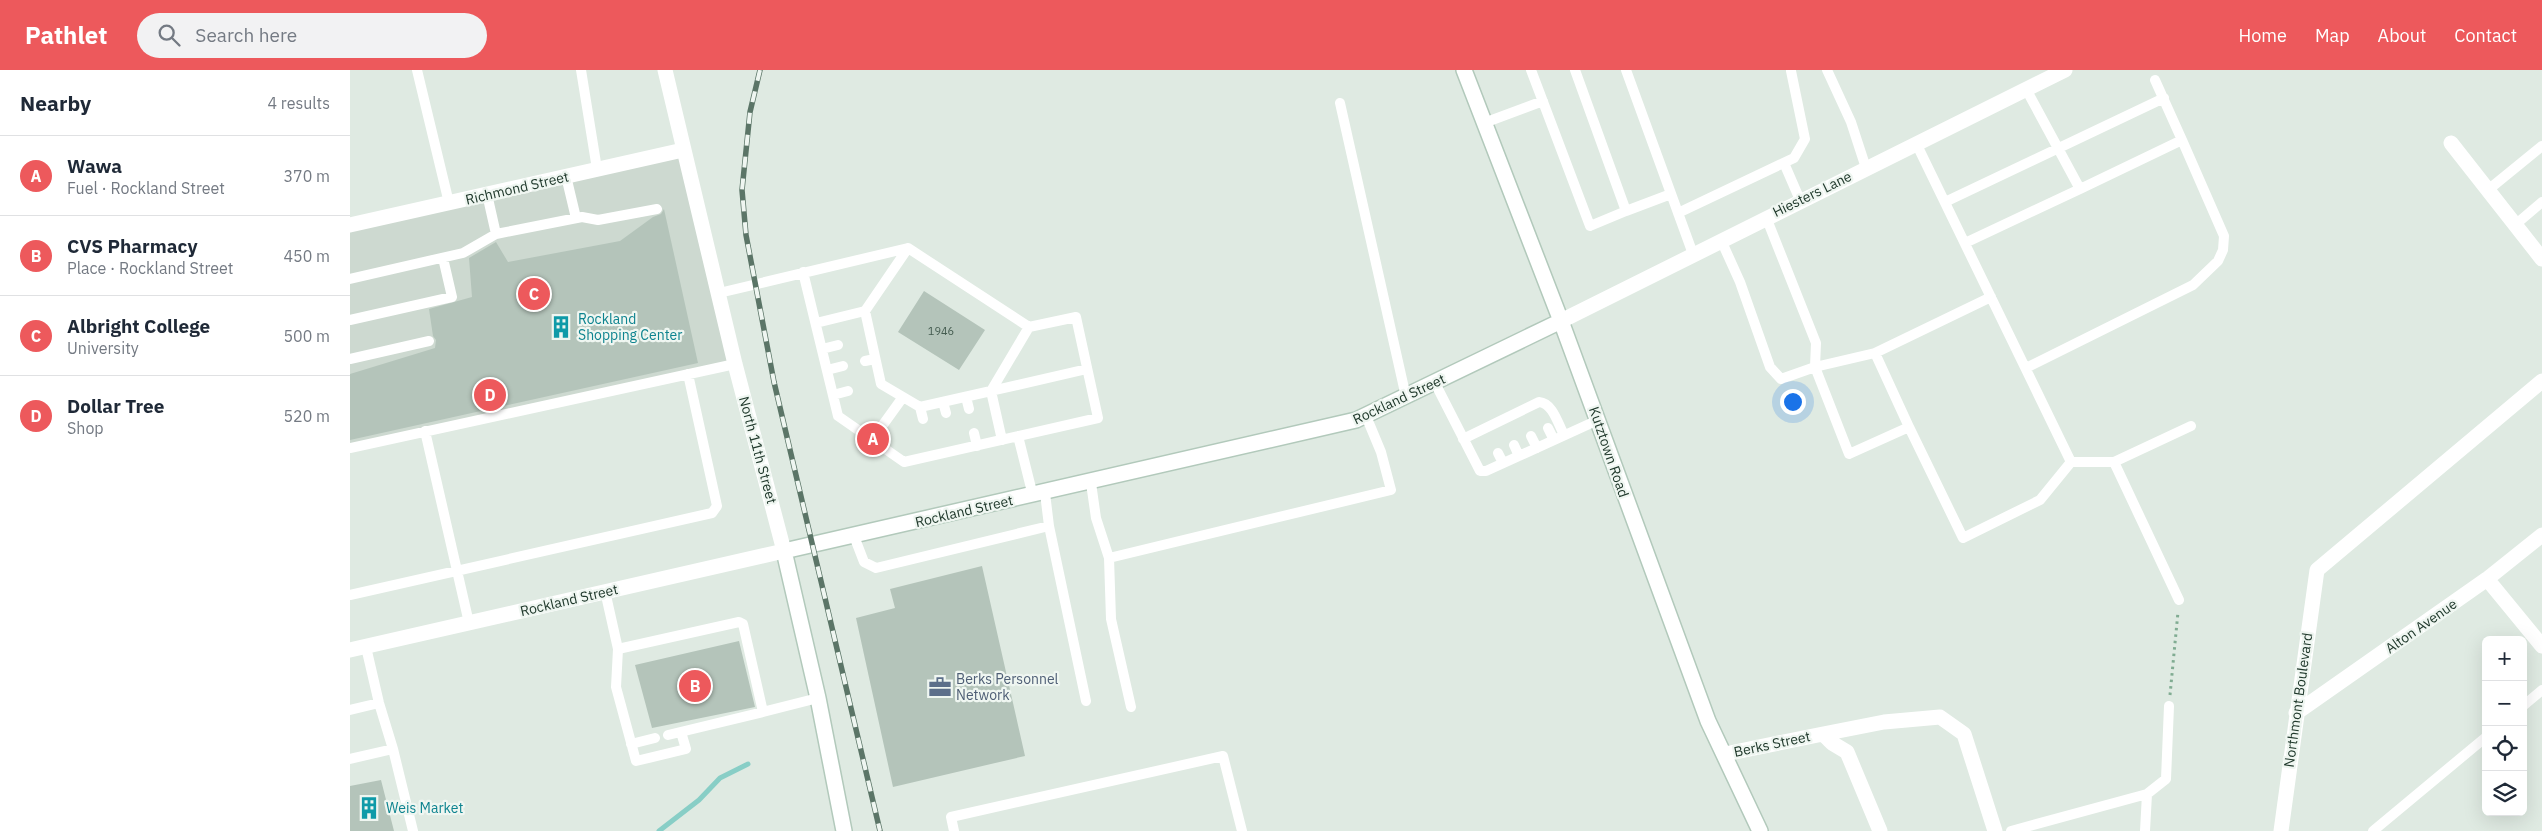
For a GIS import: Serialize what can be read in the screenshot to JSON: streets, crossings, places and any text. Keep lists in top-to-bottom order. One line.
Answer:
{"streets":{"street":["Richmond Street","Hiesters Lane","Rockland Street","North 11th Street","Kutztown Road","Alton Avenue","Northmont Boulevard","Berks Street"]},"crossings":[["Richmond Street","North 11th Street"],["Hiesters Lane","Rockland Street"],["Hiesters Lane","Kutztown Road"],["Rockland Street","North 11th Street"],["Rockland Street","Kutztown Road"],["Kutztown Road","Berks Street"],["Alton Avenue","Northmont Boulevard"]],"places":{"building":["Rockland Shopping Center","Weis Market"],"office":["Berks Personnel Network"]},"house_numbers":["1946"],"page":{"header":"Pathlet","search":"Search here","nav":["Home","Map","About","Contact"],"heading":["Nearby","4 results"],"list":[{"mark":"A","name":"Wawa","note":"Fuel · Rockland Street","value":"370 m"},{"mark":"B","name":"CVS Pharmacy","note":"Place · Rockland Street","value":"450 m"},{"mark":"C","name":"Albright College","note":"University","value":"500 m"},{"mark":"D","name":"Dollar Tree","note":"Shop","value":"520 m"}],"pins":["C","D","A","B"],"map_buttons":["+","−"]}}
